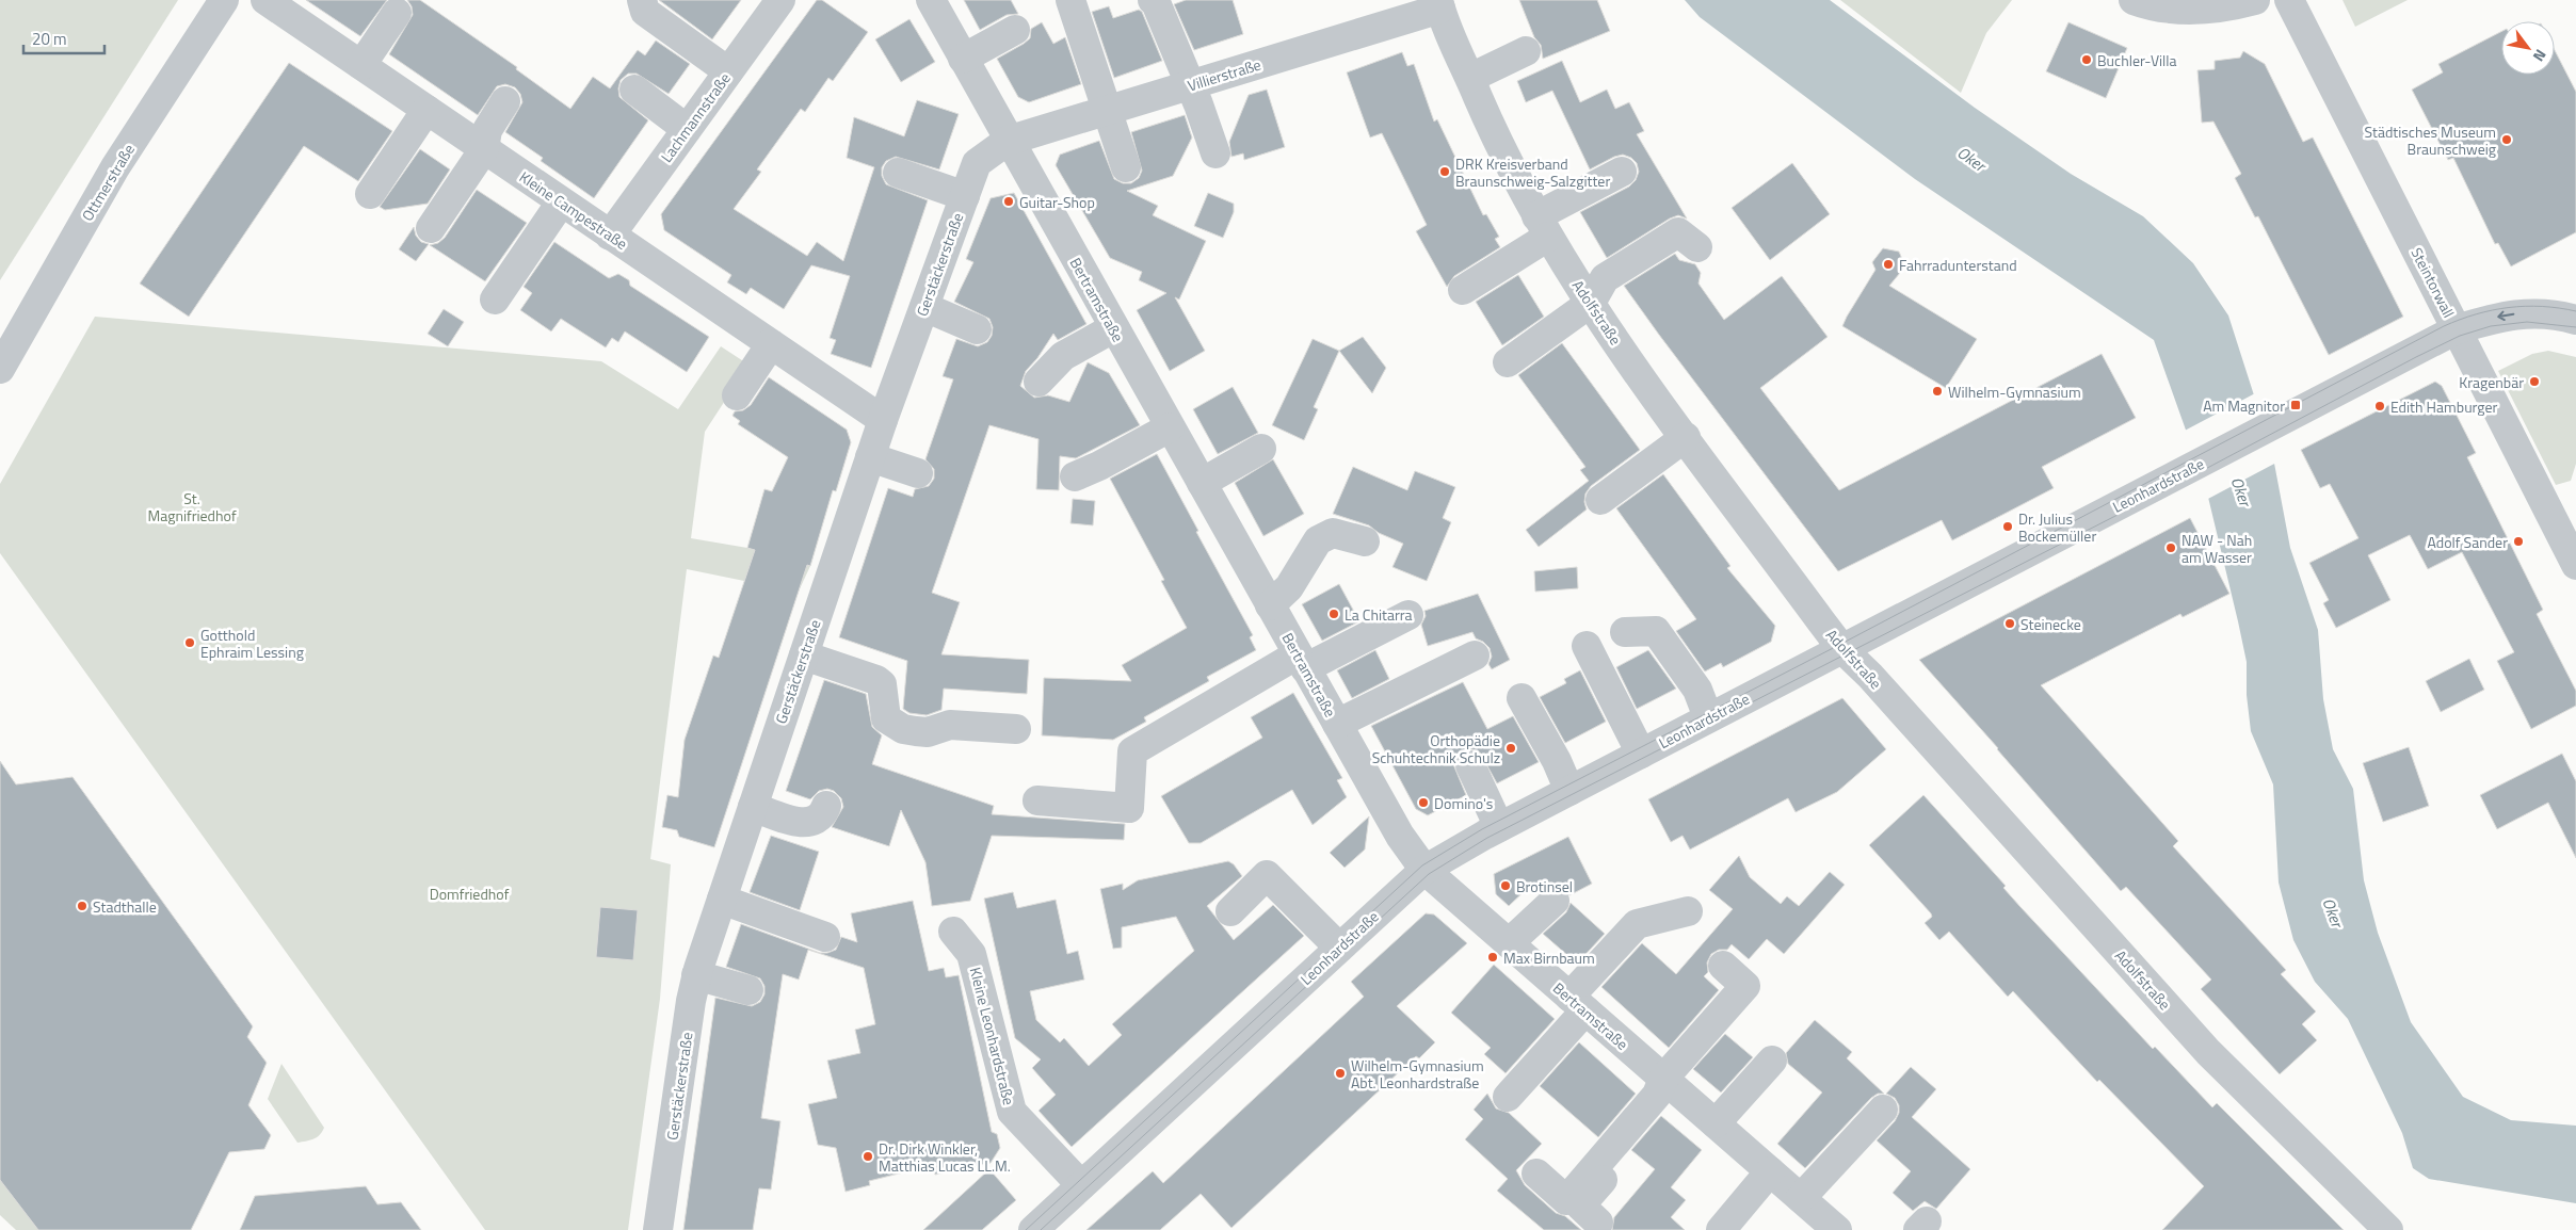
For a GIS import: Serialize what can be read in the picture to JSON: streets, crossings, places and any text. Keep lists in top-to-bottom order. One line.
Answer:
{"streets":{"street":["Villierstraße","Lachmannstraße","Ottmerstraße","Kleine Campestraße","Gerstäckerstraße","Steintorwall","Bertramstraße","Adolfstraße","Leonhardstraße","Kleine Leonhardstraße"]},"crossings":[["Villierstraße","Gerstäckerstraße"],["Villierstraße","Bertramstraße"],["Villierstraße","Adolfstraße"],["Lachmannstraße","Kleine Campestraße"],["Kleine Campestraße","Gerstäckerstraße"],["Gerstäckerstraße","Bertramstraße"],["Steintorwall","Leonhardstraße"],["Bertramstraße","Leonhardstraße"],["Adolfstraße","Leonhardstraße"],["Leonhardstraße","Kleine Leonhardstraße"]],"water":["Oker"],"parks":["St. Magnifriedhof","Domfriedhof"],"places":{"other":["Buchler-Villa","Städtisches Museum Braunschweig","DRK Kreisverband Braunschweig-Salzgitter","Guitar-Shop","Fahrradunterstand","Kragenbär","Wilhelm-Gymnasium","Edith Hamburger","Dr. Julius Bockemüller","Adolf Sander","NAW - Nah am Wasser","La Chitarra","Steinecke","Gotthold Ephraim Lessing","Orthopädie Schuhtechnik Schulz","Domino's","Brotinsel","Stadthalle","Max Birnbaum","Wilhelm-Gymnasium Abt. Leonhardstraße","Dr. Dirk Winkler, Matthias Lucas LL.M."],"transit":["Am Magnitor"]},"scale_bar":"20 m","north":"bottom right"}
